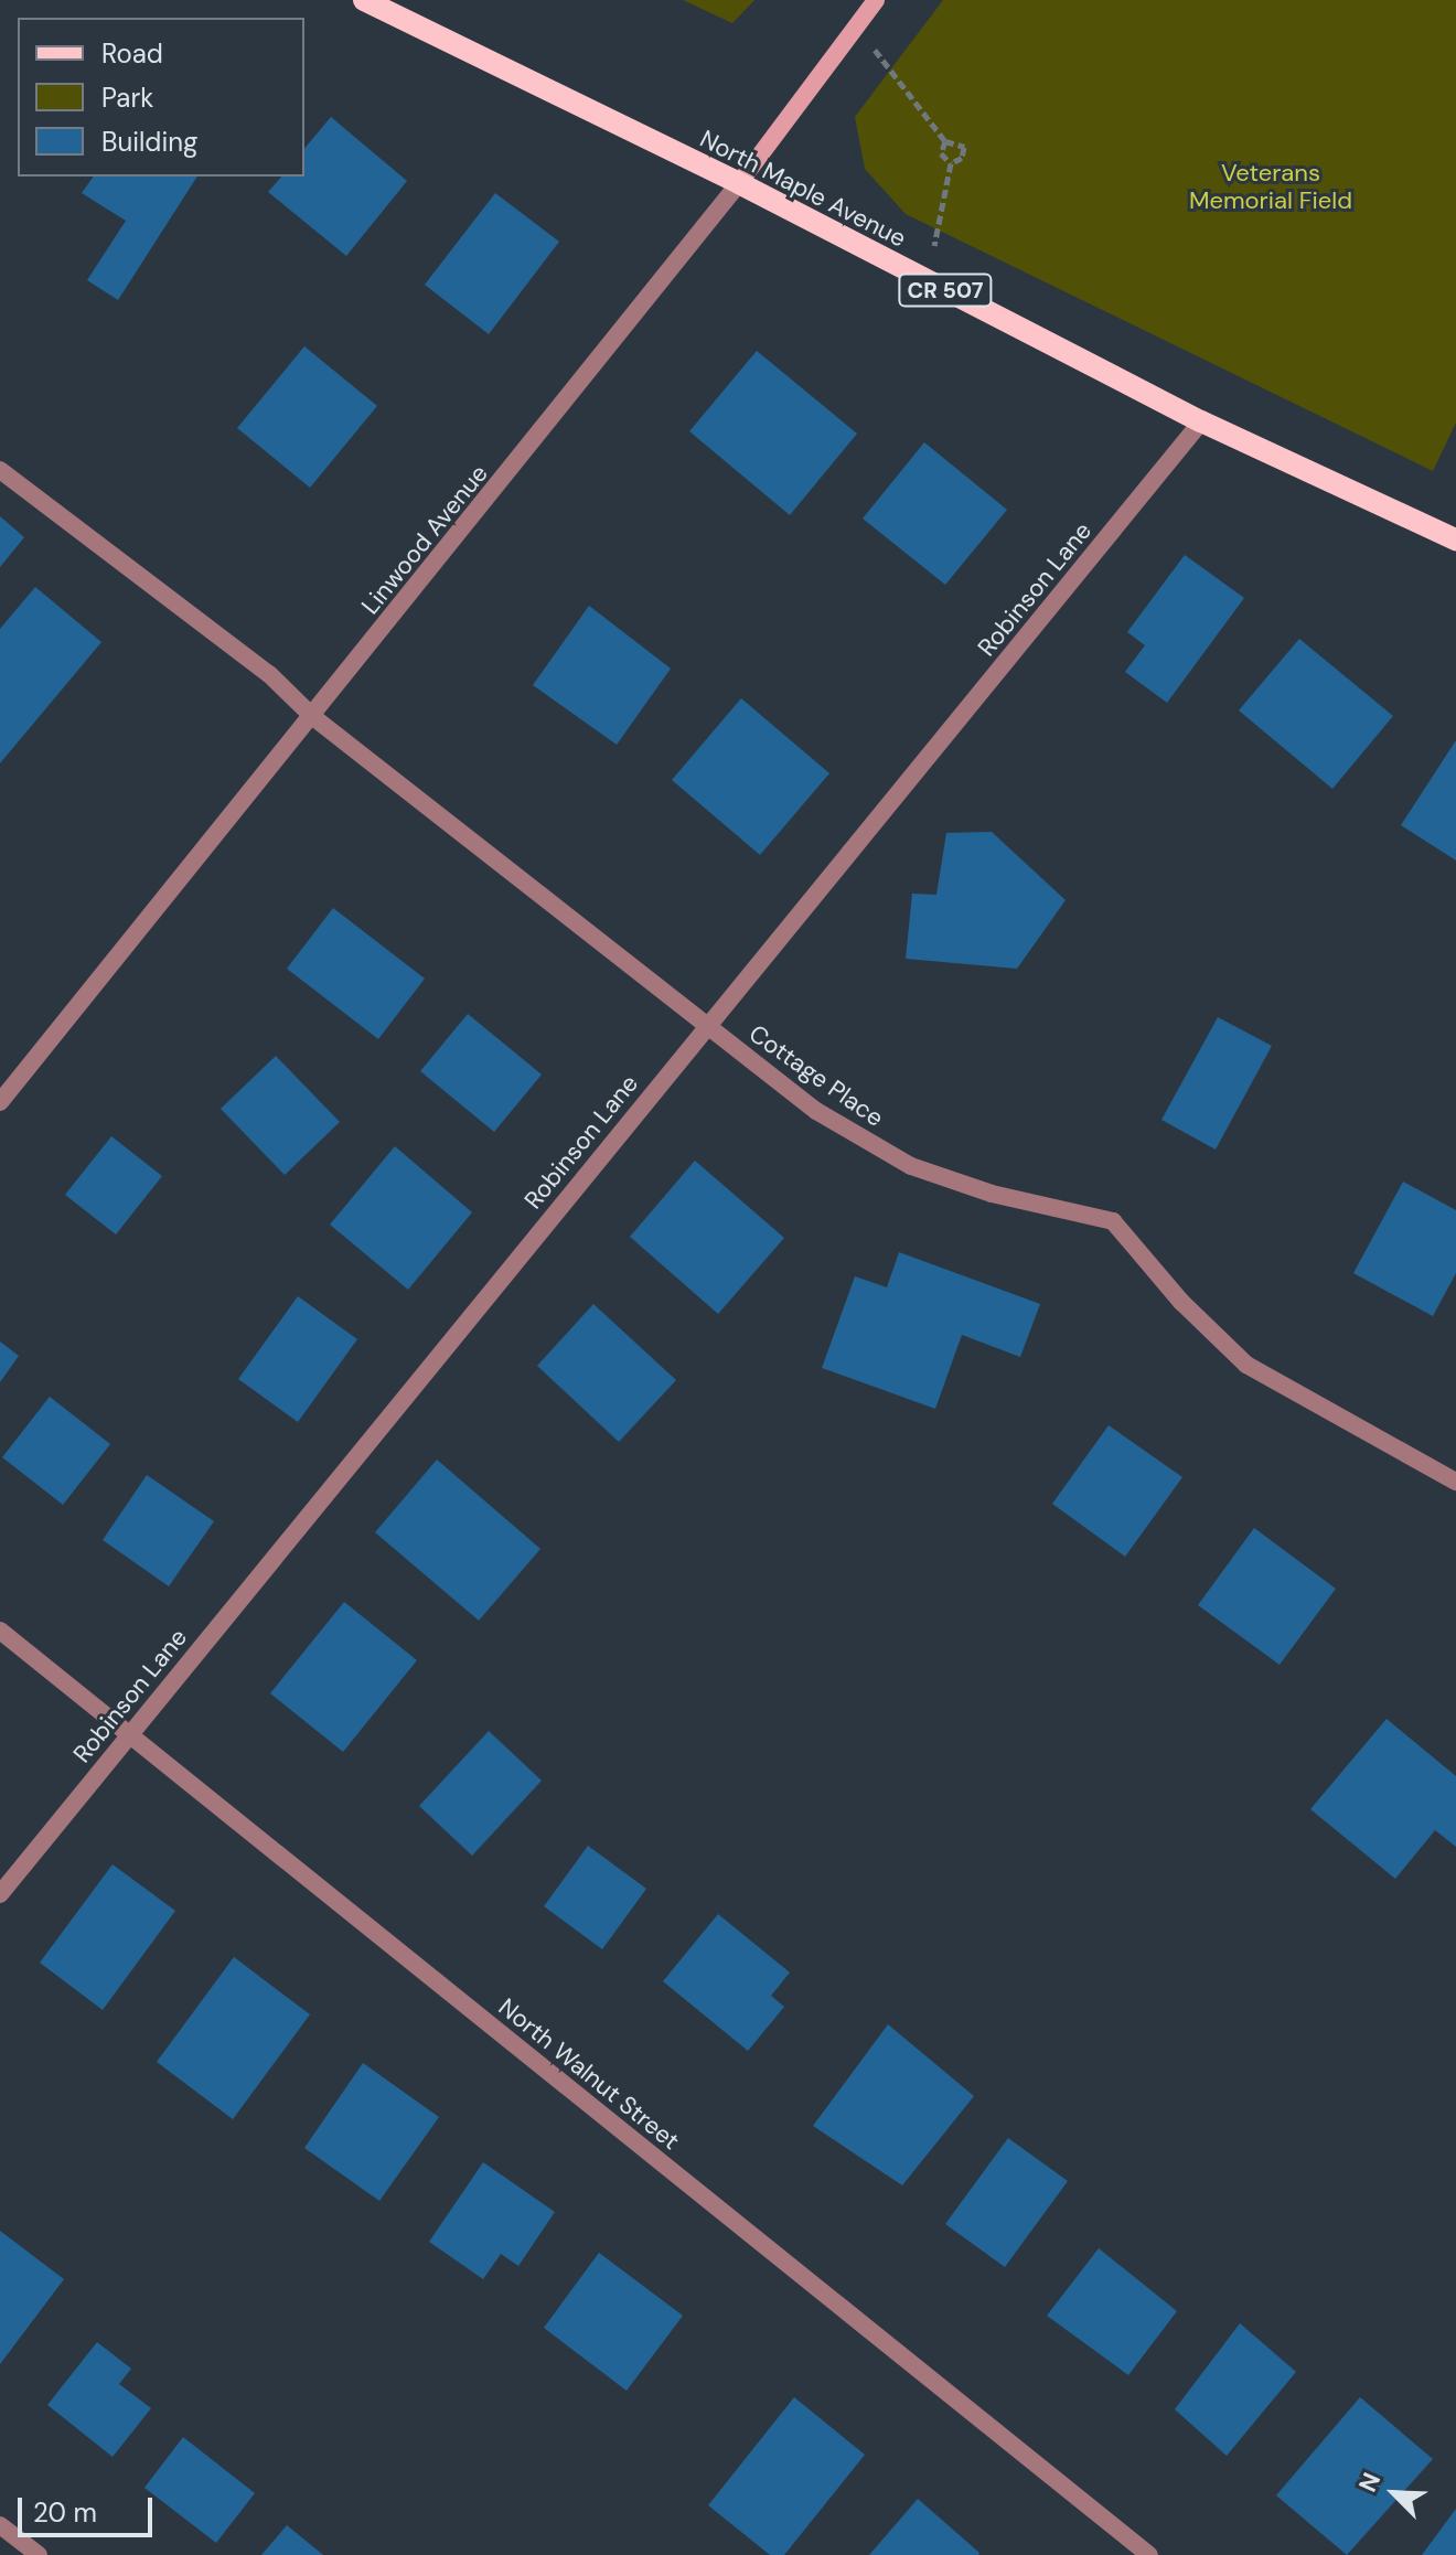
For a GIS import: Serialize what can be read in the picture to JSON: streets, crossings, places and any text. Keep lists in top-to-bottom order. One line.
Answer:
{"streets":{"main road":["North Maple Avenue","CR 507","Linwood Avenue"],"street":["Robinson Lane","Cottage Place","North Walnut Street"]},"crossings":[["North Maple Avenue","Linwood Avenue"],["North Maple Avenue","Robinson Lane"],["Linwood Avenue","Cottage Place"],["Robinson Lane","Cottage Place"],["Robinson Lane","North Walnut Street"]],"parks":["Veterans Memorial Field"],"legend":["Road","Park","Building"],"scale_bar":"20 m","north":"top left"}
